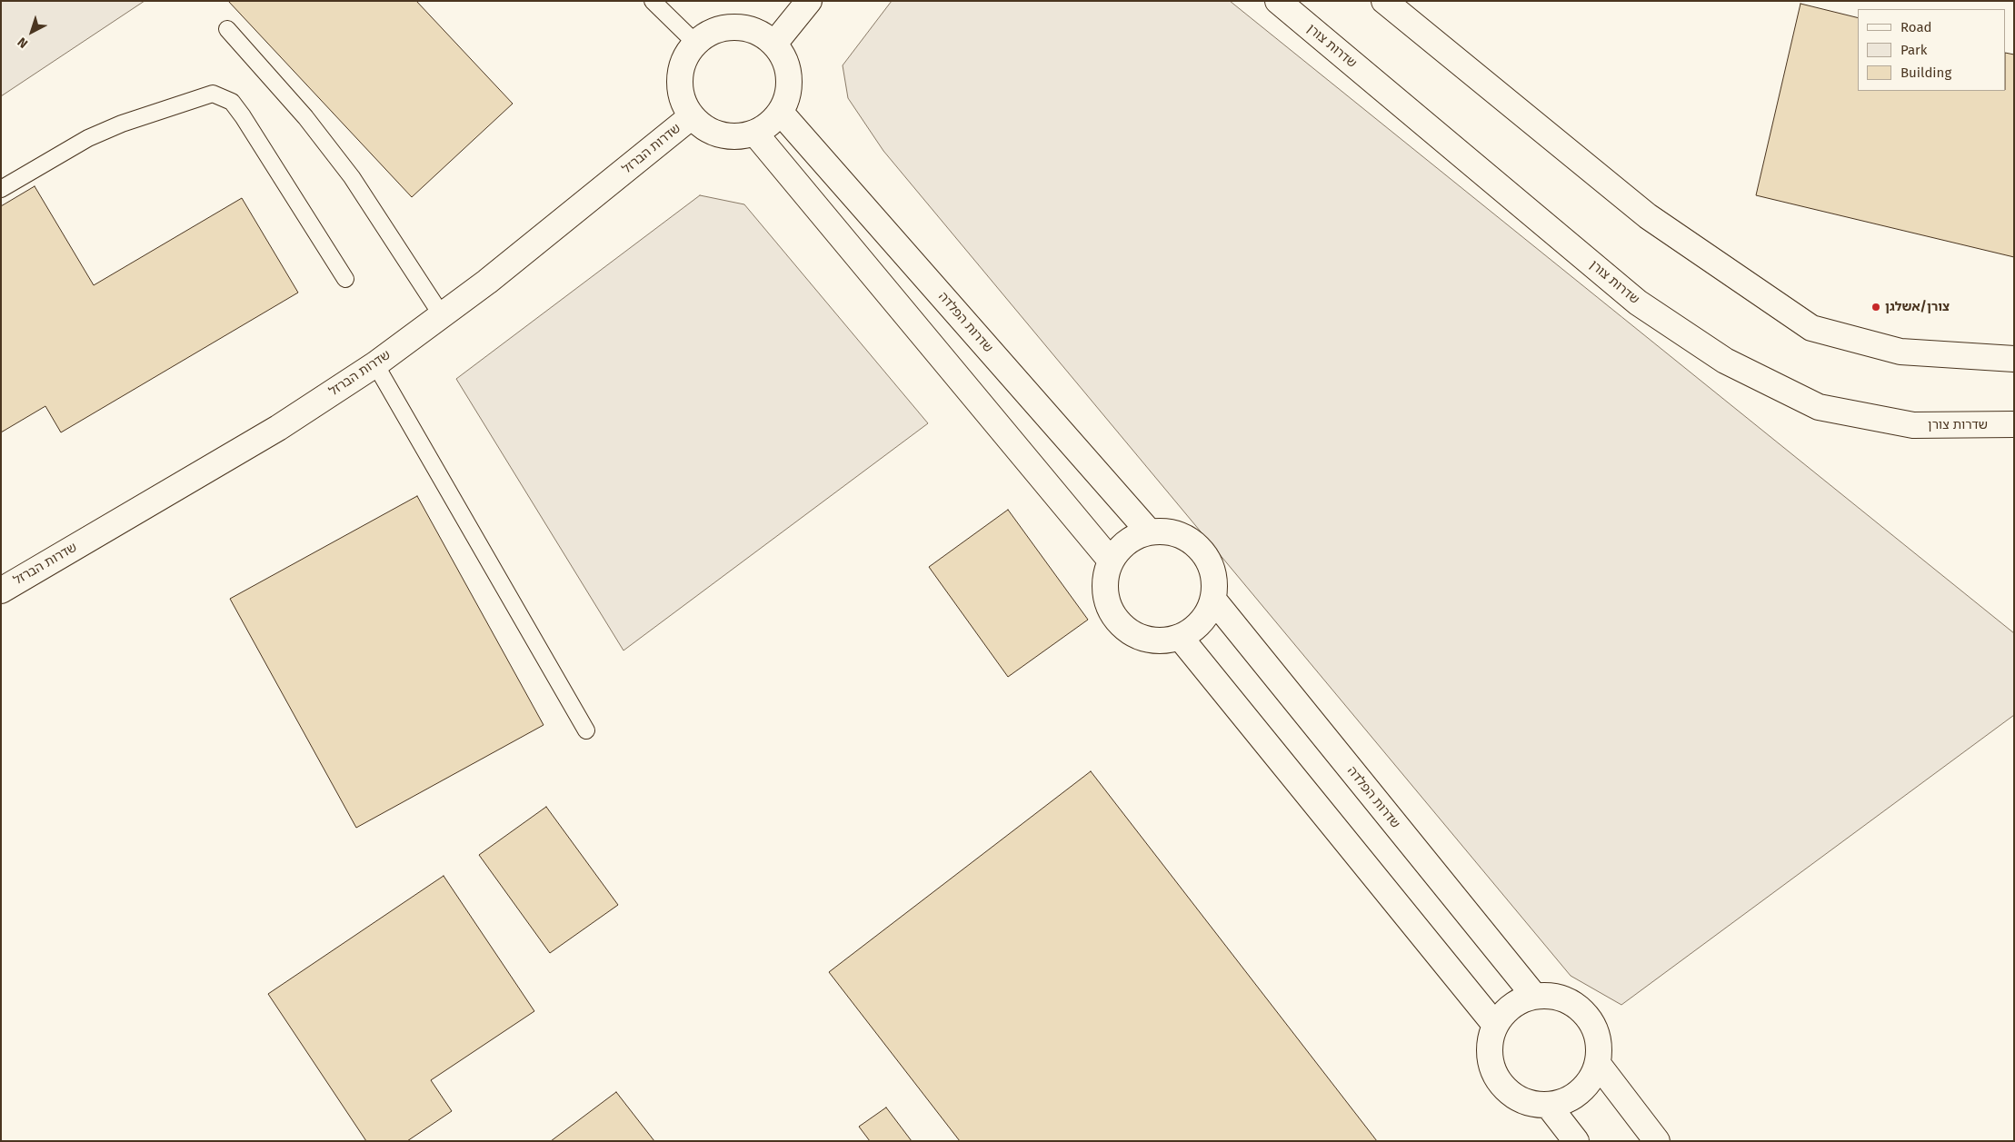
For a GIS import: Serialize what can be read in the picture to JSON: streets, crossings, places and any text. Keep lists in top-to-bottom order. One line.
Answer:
{"streets":{"street":["שדרות צורן","שדרות הברזל","שדרות הפלדה"]},"crossings":[["שדרות הברזל","שדרות הפלדה"]],"places":["צורן/אשלגן"],"legend":["Road","Park","Building"],"north":"bottom left"}
